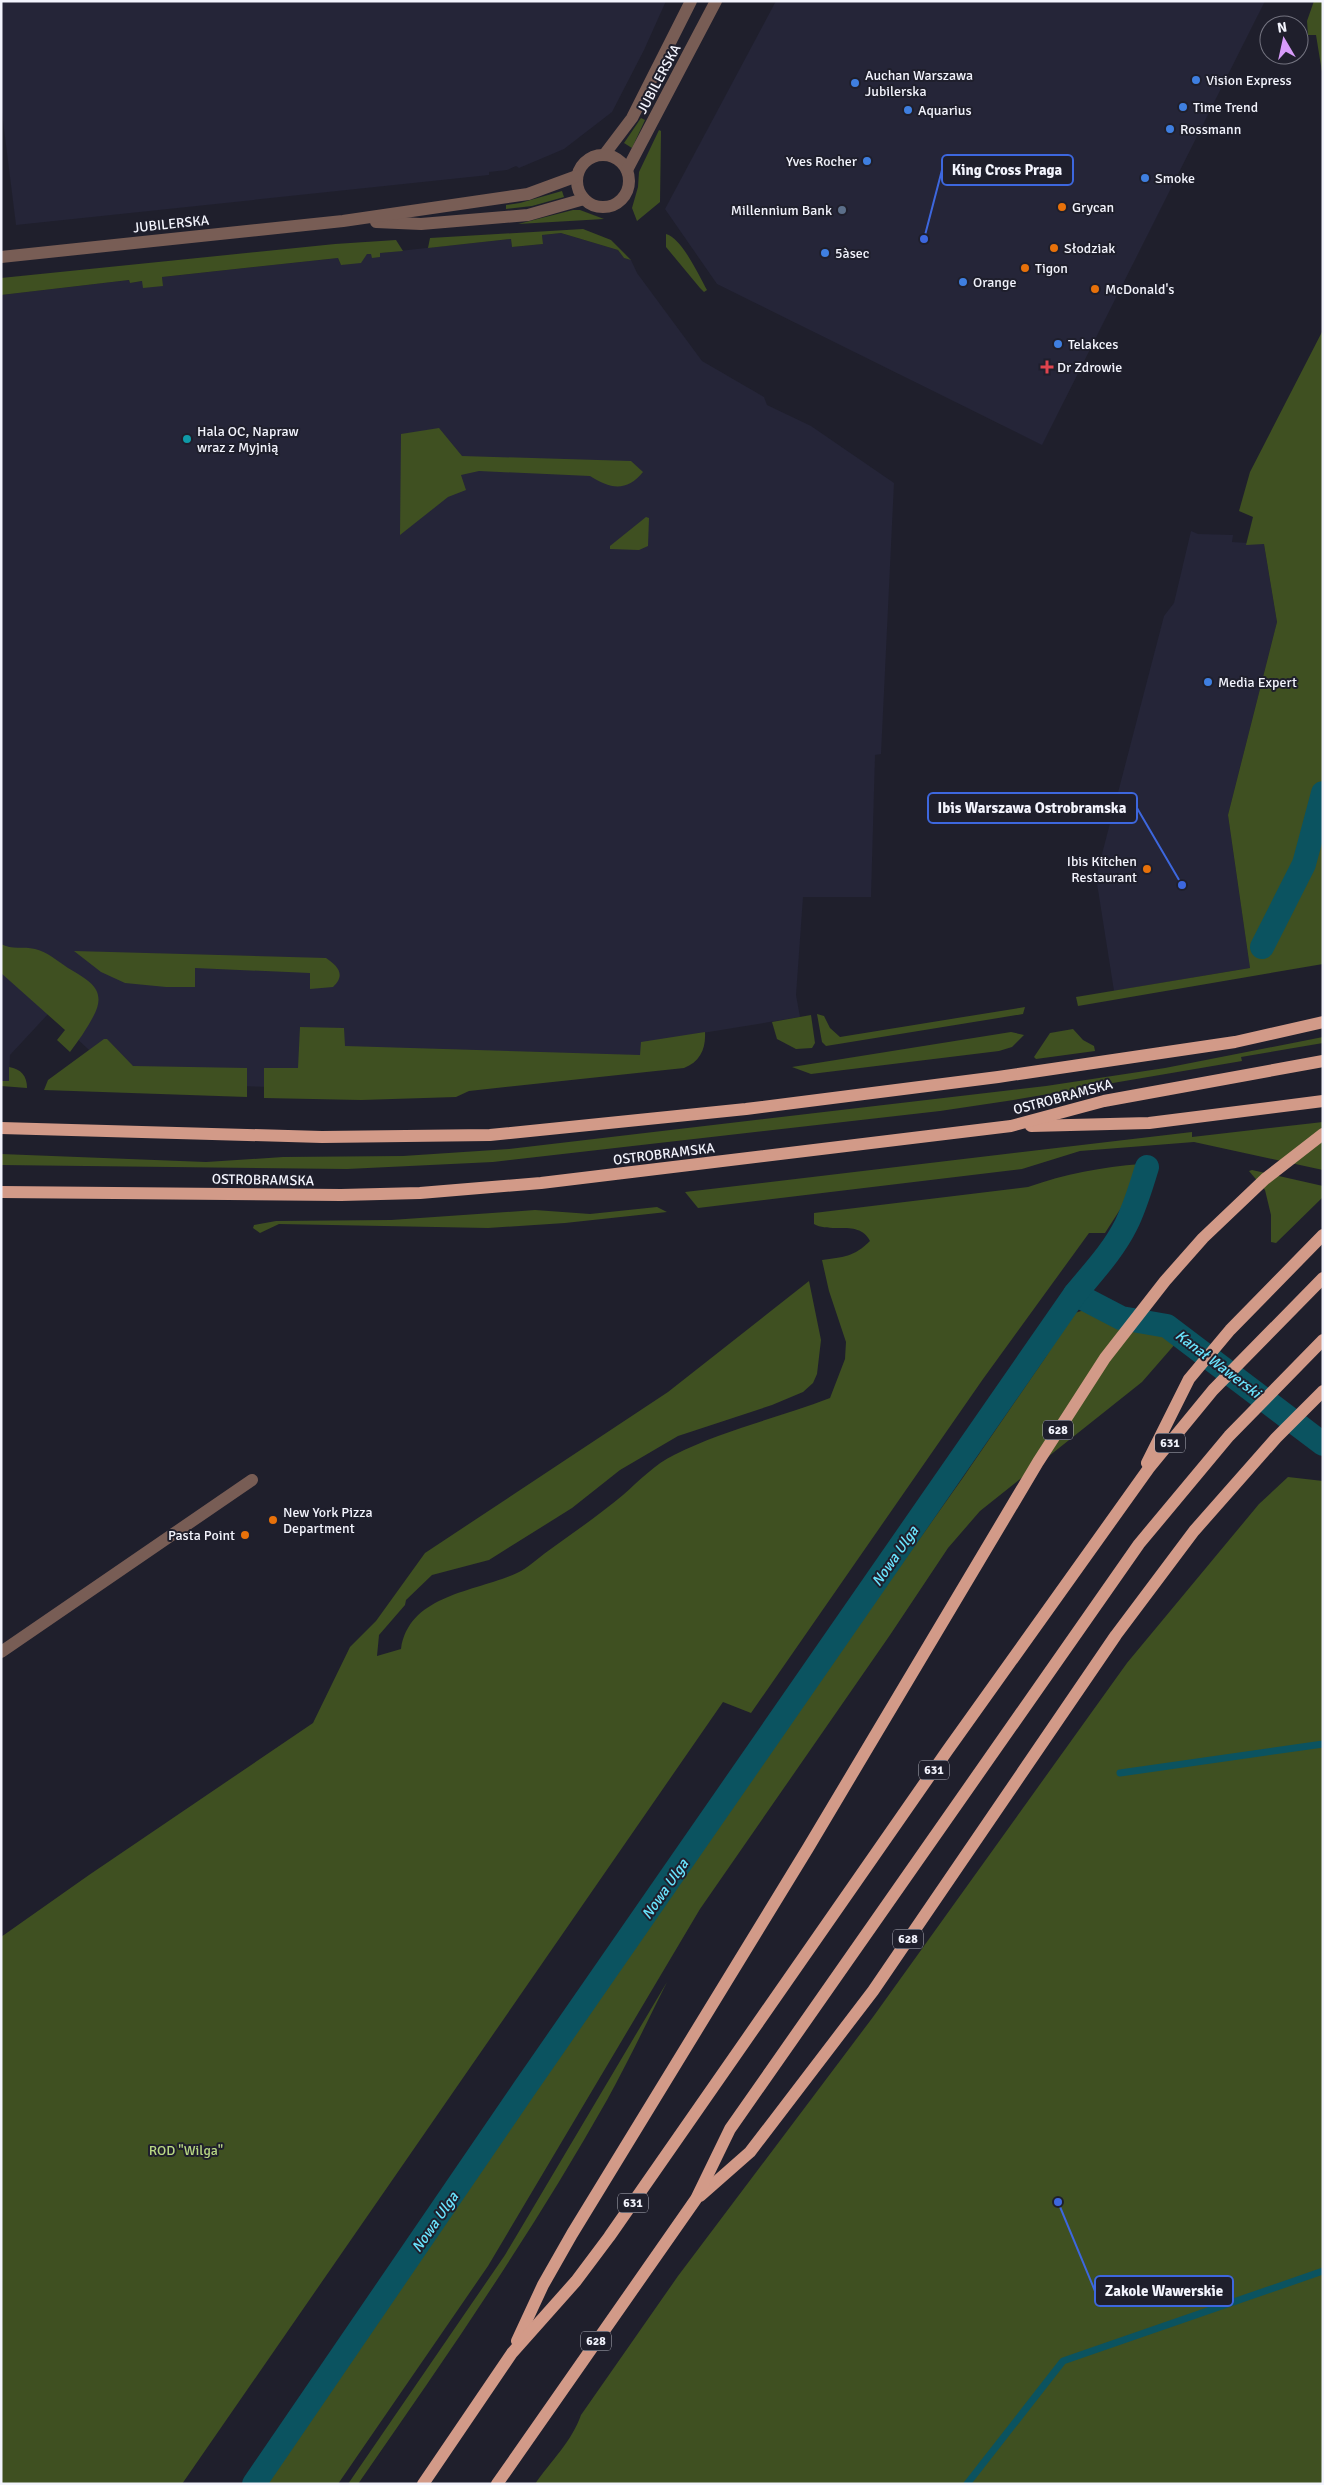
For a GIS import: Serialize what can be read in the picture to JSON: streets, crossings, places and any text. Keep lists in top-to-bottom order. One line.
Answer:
{"streets":{"main road":["OSTROBRAMSKA","628","631"],"street":["JUBILERSKA"]},"crossings":[["628","631"]],"water":["Kanał Wawerski","Nowa Ulga"],"parks":["ROD \"Wilga\""],"places":{"other":["Vision Express","Auchan Warszawa Jubilerska","Time Trend","Aquarius","Rossmann","Yves Rocher","Smoke","Grycan","Millennium Bank","King Cross Praga","Słodziak","5àsec","Tigon","Orange","McDonald's","Telakces","Hala OC, Napraw wraz z Myjnią","Media Expert","Ibis Kitchen Restaurant","Ibis Warszawa Ostrobramska","New York Pizza Department","Pasta Point","Zakole Wawerskie"],"health":["Dr Zdrowie"]},"north":"top"}
